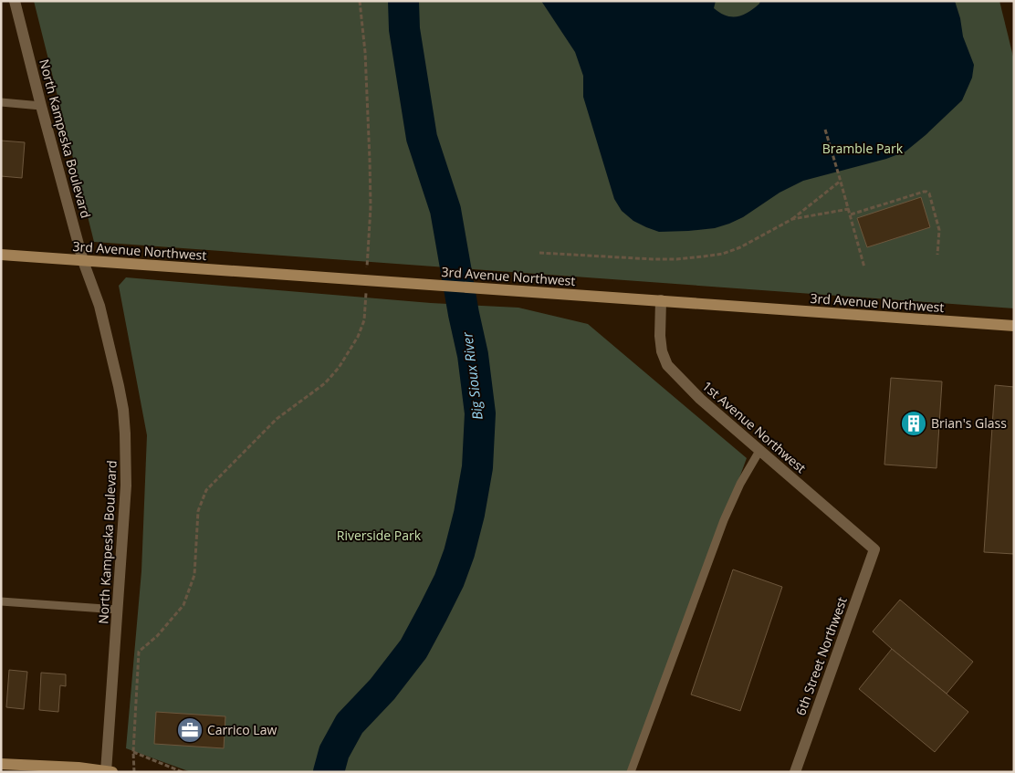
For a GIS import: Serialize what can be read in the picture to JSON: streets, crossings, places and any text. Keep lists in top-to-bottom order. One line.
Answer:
{"streets":{"main road":["3rd Avenue Northwest"],"street":["North Kampeska Boulevard","1st Avenue Northwest","6th Street Northwest"]},"crossings":[["North Kampeska Boulevard","3rd Avenue Northwest"],["3rd Avenue Northwest","1st Avenue Northwest"],["1st Avenue Northwest","6th Street Northwest"]],"water":["Big Sioux River"],"parks":["Bramble Park","Riverside Park"],"places":{"building":["Brian's Glass"],"office":["Carrico Law"]}}
